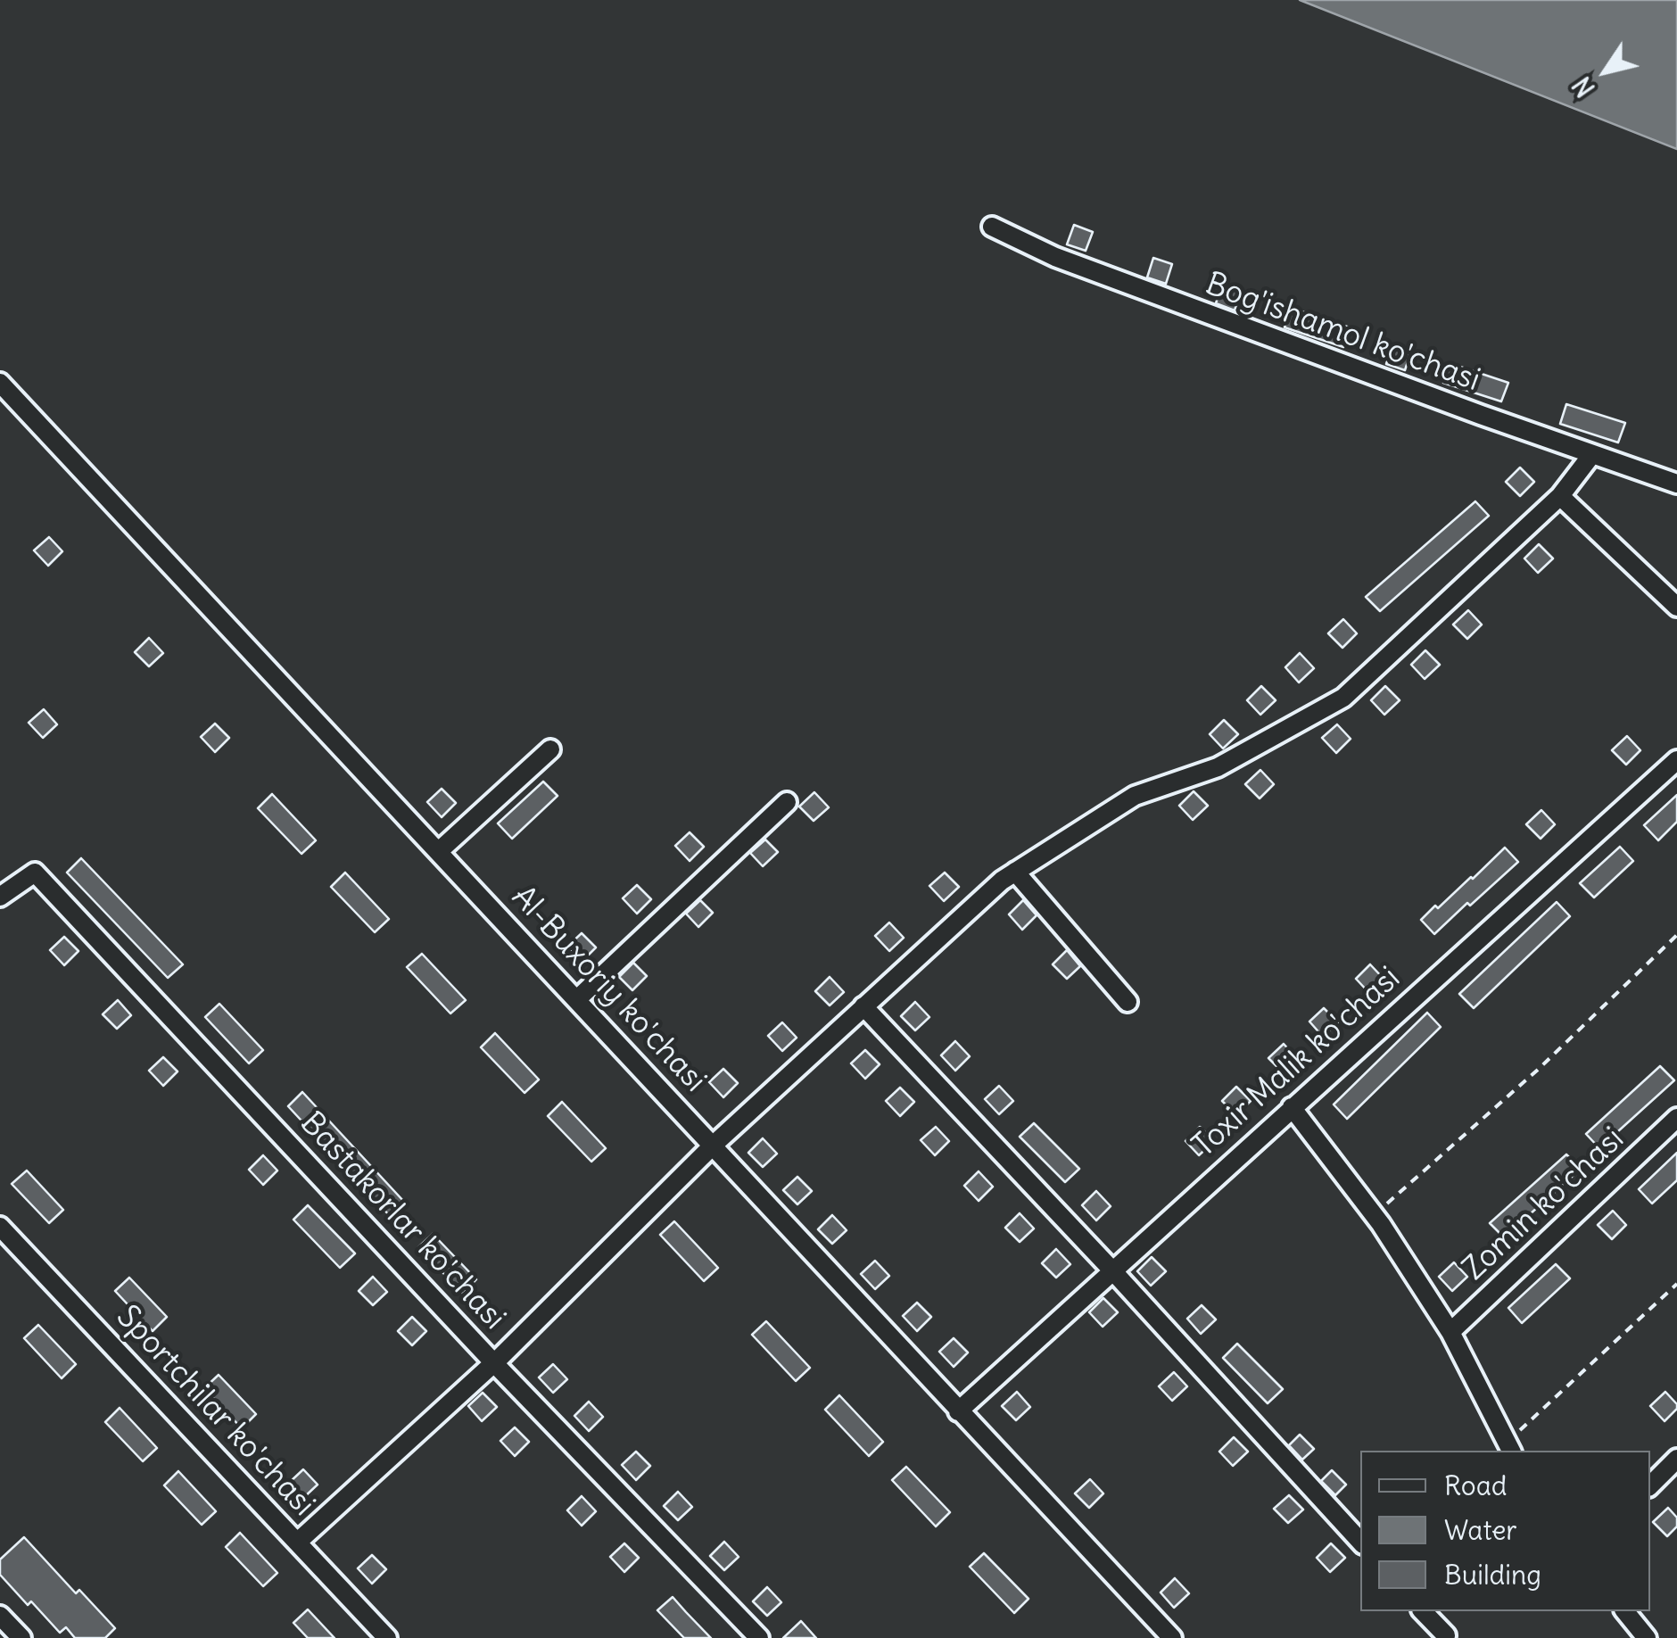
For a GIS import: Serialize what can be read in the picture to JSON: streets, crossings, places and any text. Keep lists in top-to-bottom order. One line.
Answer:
{"streets":{"street":["Bog'ishamol ko'chasi","Al-Buxoriy ko'chasi","Toxir Malik ko'chasi","Zomin ko'chasi","Bastakorlar ko'chasi","Sportchilar ko'chasi"]},"crossings":[["Al-Buxoriy ko'chasi","Toxir Malik ko'chasi"]],"legend":["Road","Water","Building"],"north":"bottom left"}
